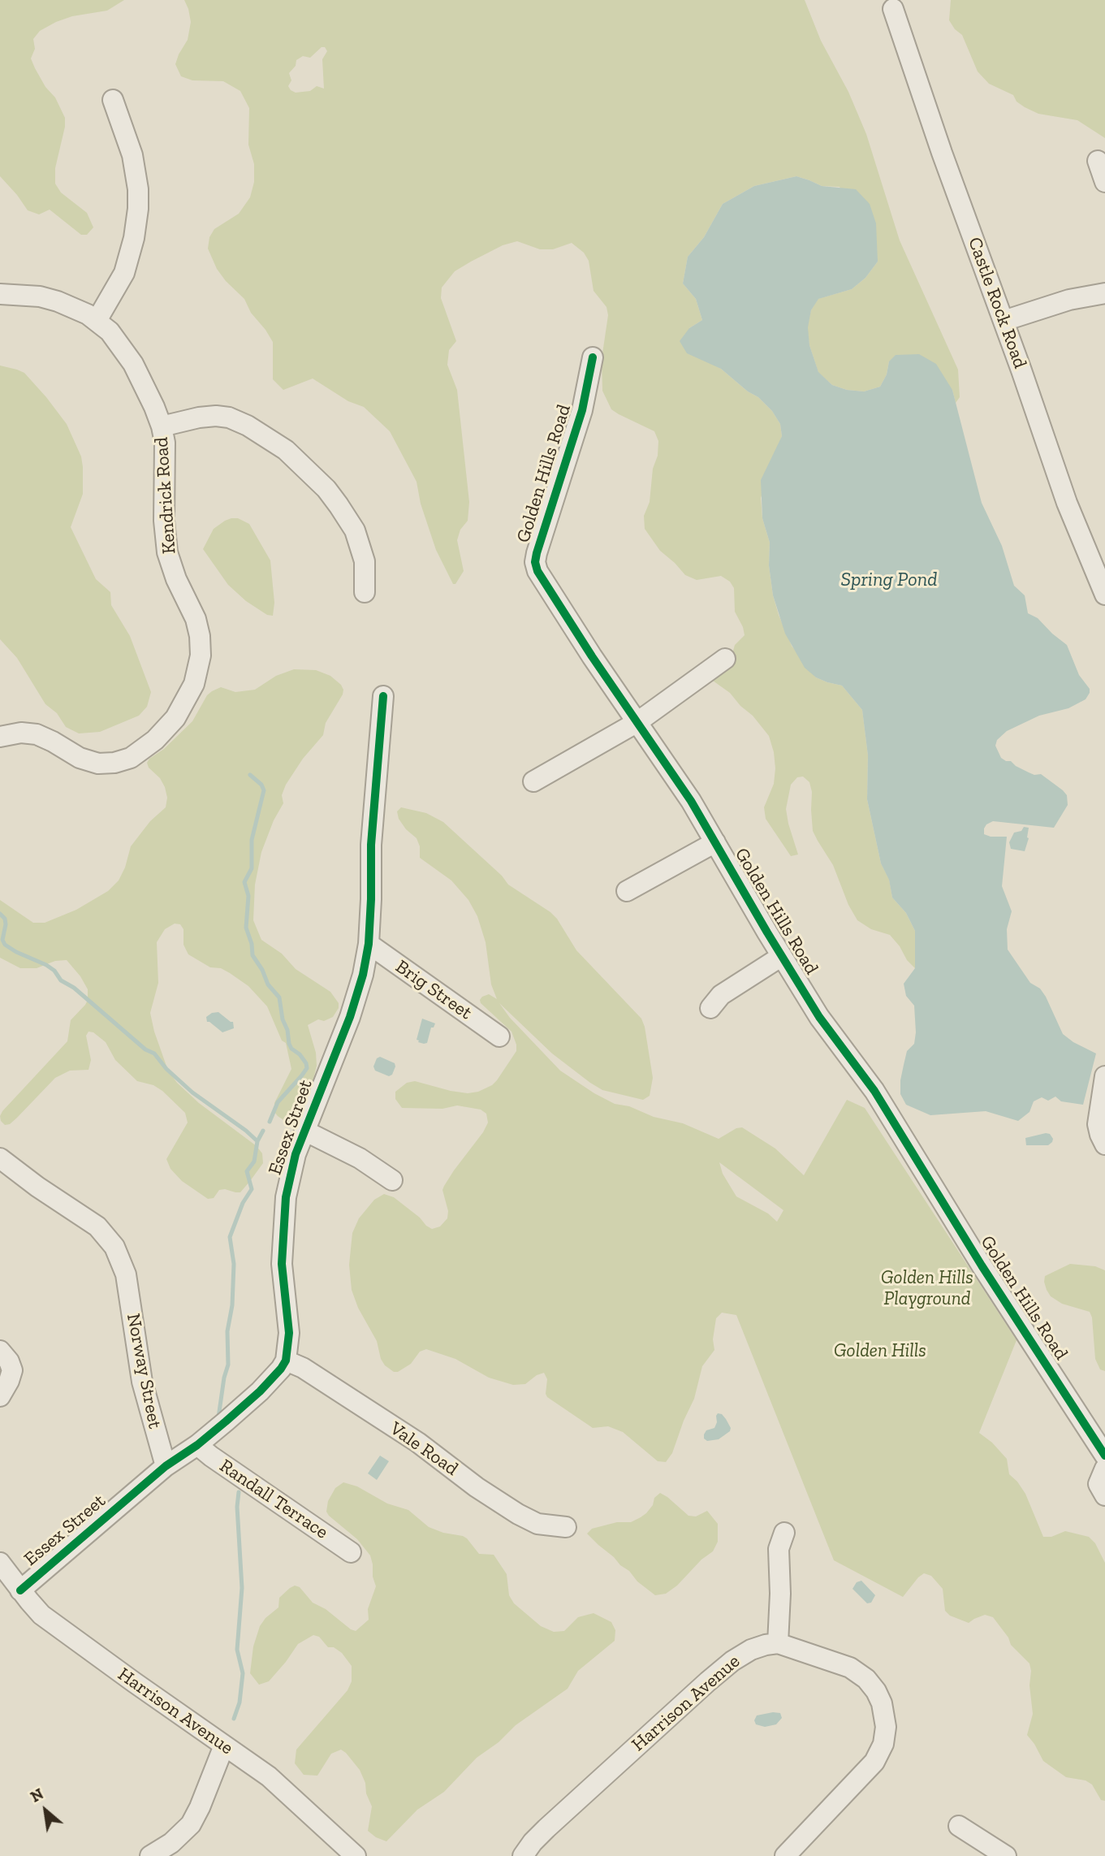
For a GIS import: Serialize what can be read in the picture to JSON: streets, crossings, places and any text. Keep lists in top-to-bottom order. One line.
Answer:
{"streets":{"street":["Castle Rock Road","Golden Hills Road","Kendrick Road","Brig Street","Essex Street","Norway Street","Vale Road","Randall Terrace","Harrison Avenue"]},"crossings":[["Brig Street","Essex Street"],["Essex Street","Norway Street"],["Essex Street","Vale Road"],["Essex Street","Randall Terrace"],["Essex Street","Harrison Avenue"]],"water":["Spring Pond"],"parks":["Golden Hills Playground","Golden Hills"],"north":"top left"}
